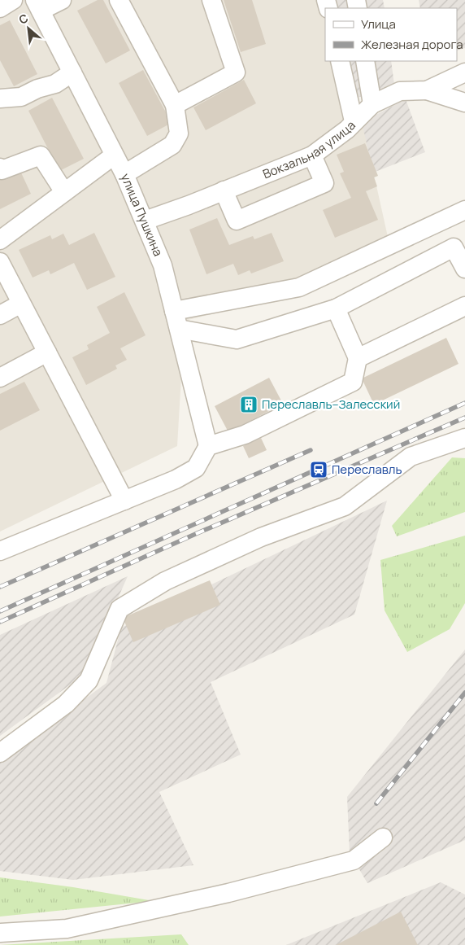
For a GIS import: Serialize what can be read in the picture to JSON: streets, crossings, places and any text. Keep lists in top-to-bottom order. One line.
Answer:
{"streets":{"street":["Вокзальная улица","улица Пушкина"]},"crossings":[["Вокзальная улица","улица Пушкина"]],"places":{"building":["Переславль–Залесский"],"station":["Переславль"]},"legend":["Улица","Железная дорога"],"north":"top left"}
